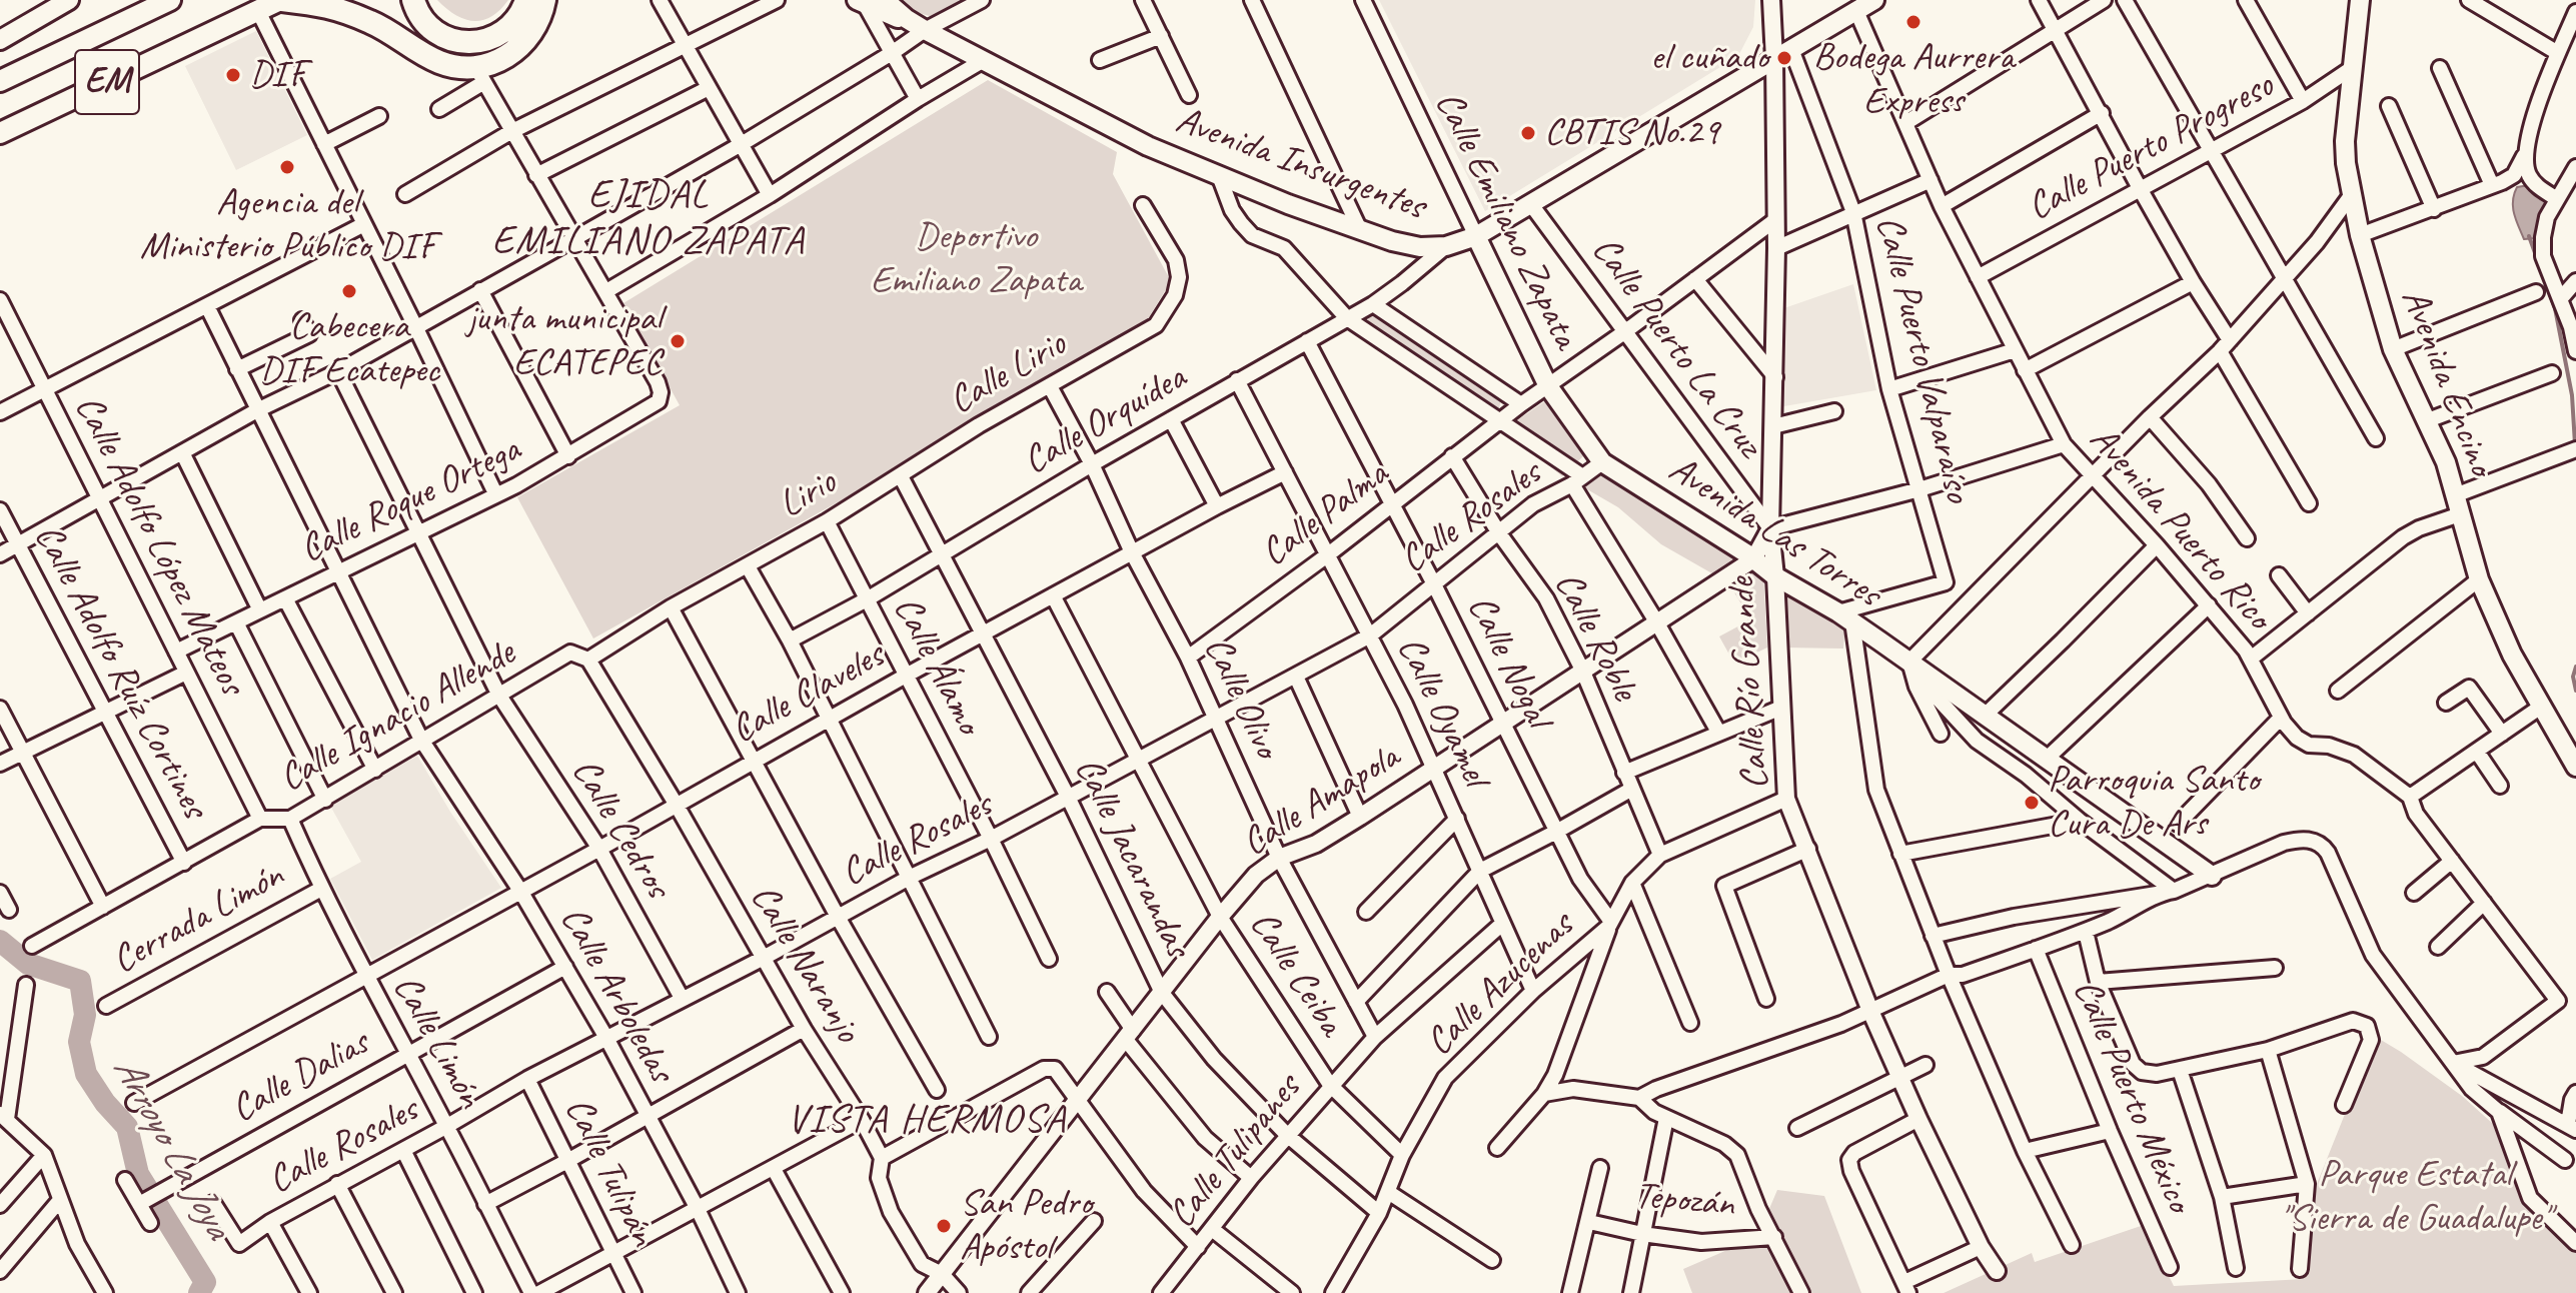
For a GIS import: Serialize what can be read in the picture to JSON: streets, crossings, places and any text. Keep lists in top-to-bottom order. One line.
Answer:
{"streets":{"main road":["EM","Avenida Insurgentes","Calle Emiliano Zapata","Avenida Encino","Avenida Las Torres"],"street":["Calle Puerto Progreso","Calle Puerto La Cruz","Calle Puerto Valparaíso","Calle Lirio","Calle Orquídea","Lirio","Calle Roque Ortega","Calle Palma","Calle Rosales","Avenida Puerto Rico","Calle Adolfo López Mateos","Calle Roble","Calle Nogal","Calle Álamo","Calle Adolfo Ruíz Cortines","Calle Río Grande","Calle Claveles","Calle Olivo","Calle Oyamel","Calle Ignacio Allende","Calle Amapola","Calle Cedros","Calle Jacarandas","Cerrada Limón","Calle Naranjo","Calle Ceiba","Calle Azucenas","Calle Arboledas","Calle Limón","Calle Dalias","Calle Puerto México","Calle Tulipanes","Calle Tulipán","Tepozán"]},"crossings":[["Calle Puerto Progreso","Avenida Encino"],["Calle Puerto Progreso","Avenida Puerto Rico"],["Avenida Insurgentes","Calle Emiliano Zapata"],["Avenida Insurgentes","Calle Puerto La Cruz"],["Avenida Insurgentes","Calle Puerto Valparaíso"],["Avenida Insurgentes","Calle Orquídea"],["Avenida Insurgentes","Avenida Puerto Rico"],["Avenida Insurgentes","Calle Río Grande"],["Calle Emiliano Zapata","Calle Palma"],["Calle Emiliano Zapata","Calle Rosales"],["Calle Emiliano Zapata","Avenida Las Torres"],["Calle Puerto La Cruz","Calle Palma"],["Calle Puerto La Cruz","Calle Río Grande"],["Calle Puerto La Cruz","Calle Amapola"],["Calle Puerto Valparaíso","Avenida Las Torres"],["Calle Lirio","Lirio"],["Calle Lirio","Calle Olivo"],["Calle Lirio","Calle Jacarandas"],["Calle Orquídea","Calle Nogal"],["Calle Orquídea","Calle Álamo"],["Calle Orquídea","Calle Olivo"],["Calle Orquídea","Calle Oyamel"],["Calle Orquídea","Calle Jacarandas"],["Lirio","Calle Álamo"],["Lirio","Calle Ignacio Allende"],["Lirio","Calle Jacarandas"],["Calle Roque Ortega","Calle Adolfo López Mateos"],["Calle Roque Ortega","Calle Cedros"],["Calle Roque Ortega","Calle Arboledas"],["Calle Palma","Calle Roble"],["Calle Palma","Calle Nogal"],["Calle Palma","Calle Río Grande"],["Calle Palma","Calle Olivo"],["Calle Palma","Calle Oyamel"],["Calle Rosales","Avenida Las Torres"],["Calle Rosales","Calle Roble"],["Calle Rosales","Calle Nogal"],["Calle Rosales","Calle Álamo"],["Calle Rosales","Calle Olivo"],["Calle Rosales","Calle Oyamel"],["Calle Rosales","Calle Cedros"],["Calle Rosales","Calle Jacarandas"],["Calle Rosales","Calle Naranjo"],["Calle Rosales","Calle Ceiba"],["Calle Rosales","Calle Arboledas"],["Calle Rosales","Calle Limón"],["Calle Rosales","Calle Tulipán"],["Avenida Las Torres","Calle Río Grande"],["Avenida Las Torres","Calle Amapola"],["Calle Adolfo López Mateos","Calle Ignacio Allende"],["Calle Roble","Calle Amapola"],["Calle Roble","Calle Azucenas"],["Calle Nogal","Calle Amapola"],["Calle Nogal","Calle Azucenas"],["Calle Álamo","Calle Claveles"],["Calle Adolfo Ruíz Cortines","Calle Ignacio Allende"],["Calle Río Grande","Calle Amapola"],["Calle Río Grande","Calle Azucenas"],["Calle Claveles","Calle Olivo"],["Calle Claveles","Calle Oyamel"],["Calle Claveles","Calle Cedros"],["Calle Claveles","Calle Jacarandas"],["Calle Claveles","Calle Naranjo"],["Calle Claveles","Calle Ceiba"],["Calle Claveles","Calle Arboledas"],["Calle Claveles","Calle Limón"],["Calle Olivo","Calle Amapola"],["Calle Olivo","Calle Tulipanes"],["Calle Oyamel","Calle Amapola"],["Calle Oyamel","Calle Azucenas"],["Calle Oyamel","Calle Tulipanes"],["Calle Ignacio Allende","Calle Cedros"],["Calle Ignacio Allende","Calle Naranjo"],["Calle Ignacio Allende","Calle Arboledas"],["Calle Ignacio Allende","Calle Limón"],["Calle Amapola","Calle Jacarandas"],["Calle Amapola","Calle Naranjo"],["Calle Amapola","Calle Ceiba"],["Calle Jacarandas","Calle Azucenas"],["Calle Jacarandas","Calle Tulipanes"],["Cerrada Limón","Calle Limón"],["Calle Ceiba","Calle Azucenas"],["Calle Ceiba","Calle Tulipanes"],["Calle Arboledas","Calle Dalias"],["Calle Limón","Calle Dalias"]],"districts":["EJIDAL EMILIANO ZAPATA","VISTA HERMOSA"],"water":["Arroyo La Joya"],"parks":["Deportivo Emiliano Zapata","Parque Estatal \"Sierra de Guadalupe\""],"places":["Bodega Aurrera Express","el cuñado","DIF","CBTIS No.29","Agencia del Ministerio Público DIF","Cabecera DIF Ecatepec","junta municipal ECATEPEC","Parroquia Santo Cura De Ars","San Pedro Apóstol"]}
